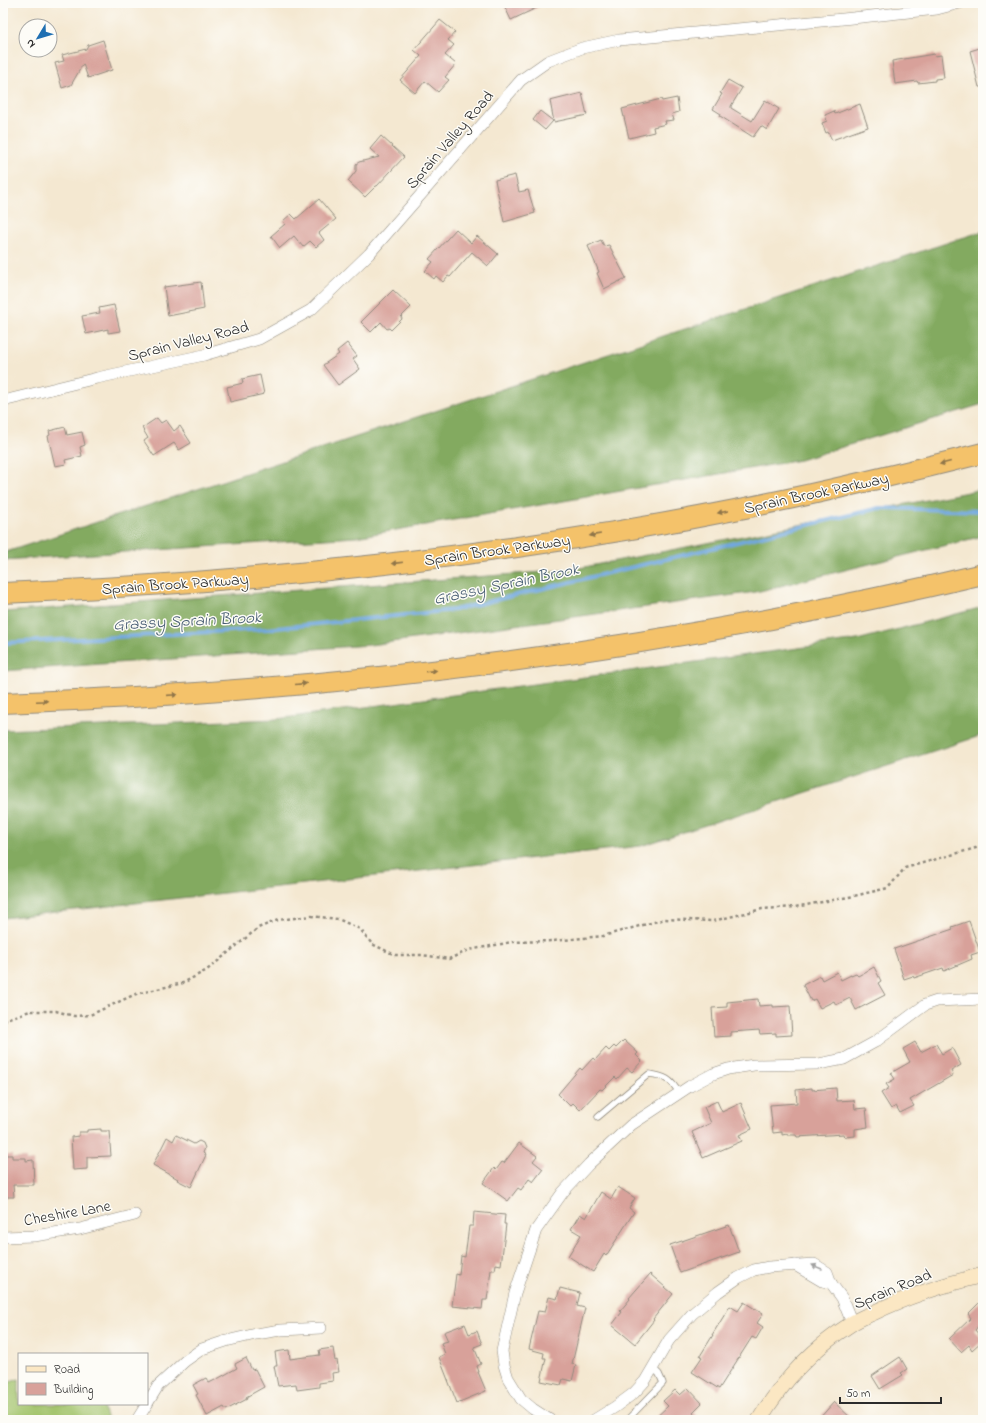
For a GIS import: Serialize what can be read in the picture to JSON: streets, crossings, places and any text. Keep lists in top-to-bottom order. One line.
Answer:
{"streets":{"highway":["Sprain Brook Parkway"],"street":["Sprain Valley Road","Cheshire Lane","Sprain Road"]},"water":["Grassy Sprain Brook"],"legend":["Road","Building"],"scale_bar":"50 m","north":"bottom left"}
